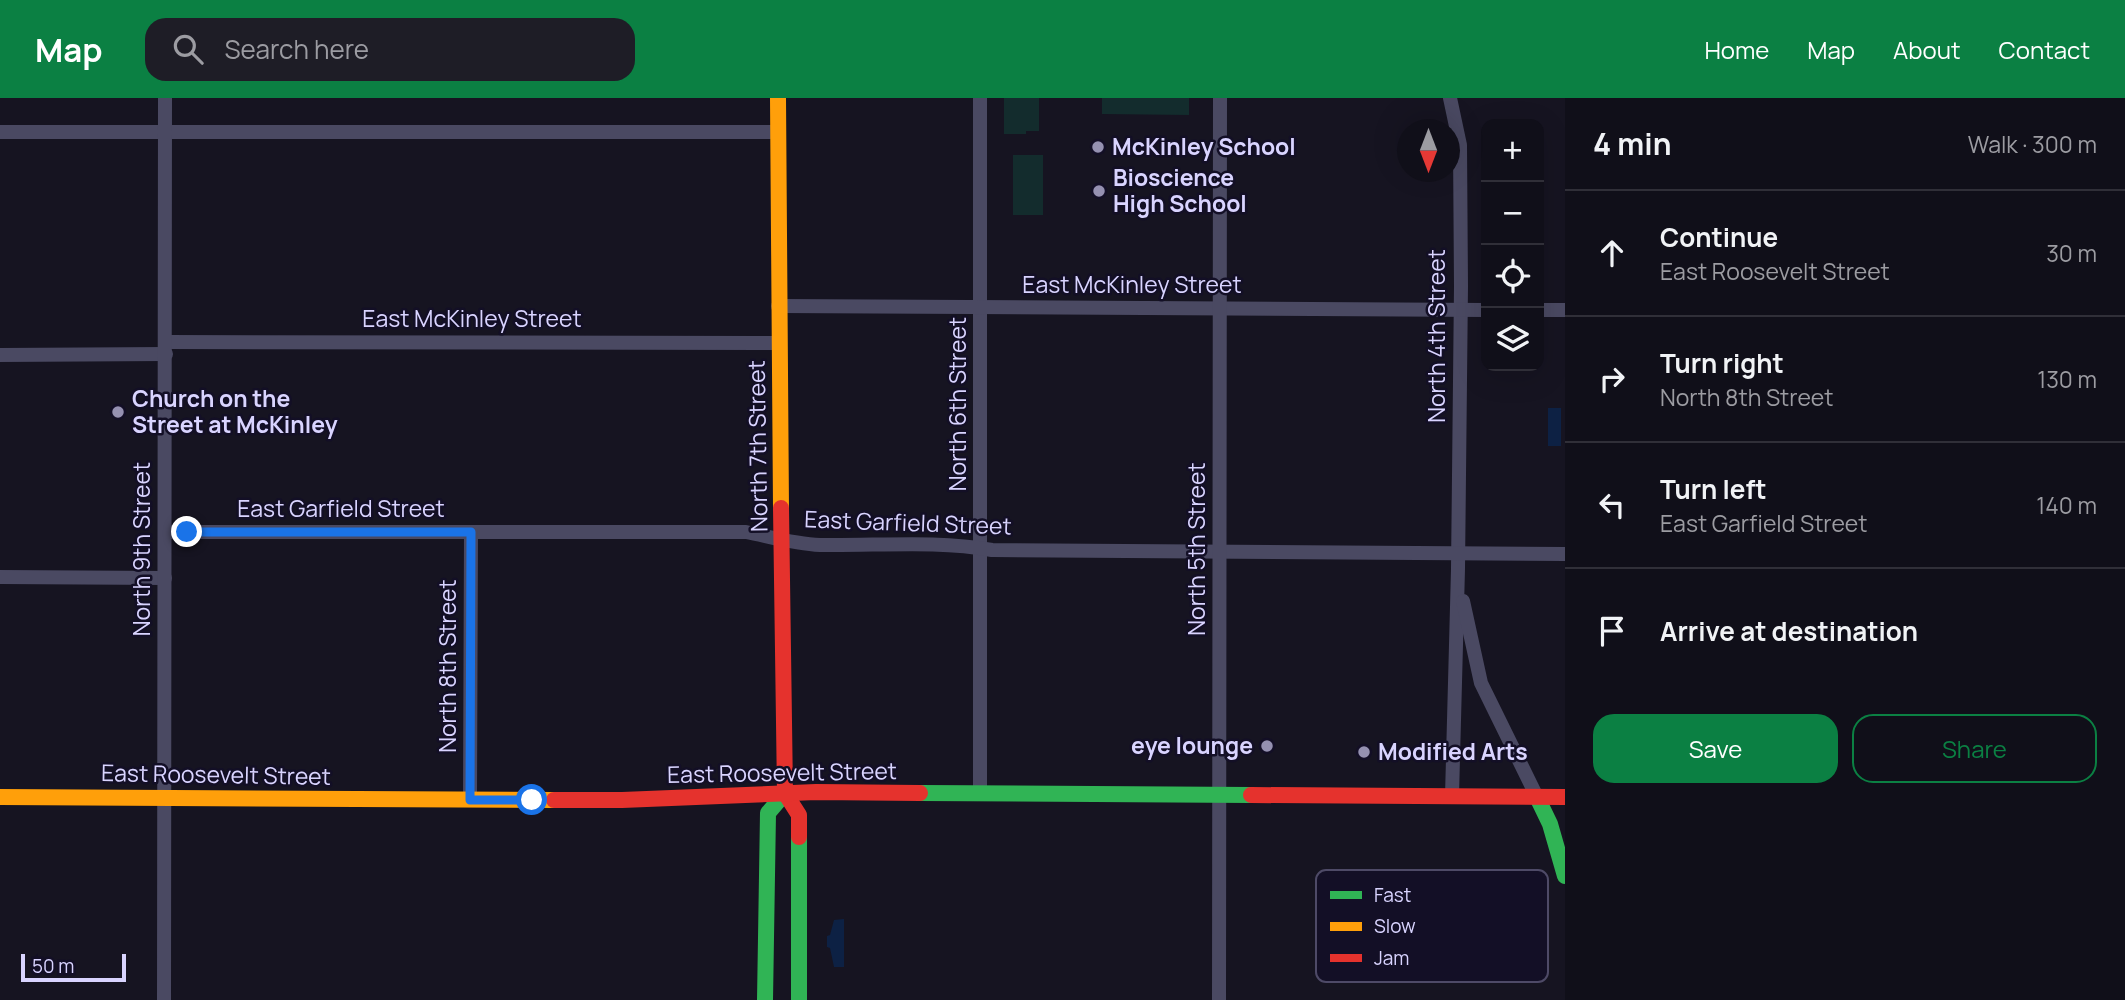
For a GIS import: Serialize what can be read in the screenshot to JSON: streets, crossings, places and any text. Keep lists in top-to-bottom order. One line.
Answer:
{"streets":{"street":["East McKinley Street","North 4th Street","North 6th Street","North 7th Street","East Garfield Street","North 9th Street","North 5th Street","North 8th Street","East Roosevelt Street"]},"crossings":[["East McKinley Street","North 4th Street"],["East McKinley Street","North 6th Street"],["East McKinley Street","North 7th Street"],["East McKinley Street","North 9th Street"],["East McKinley Street","North 5th Street"],["North 4th Street","East Garfield Street"],["North 4th Street","East Roosevelt Street"],["North 6th Street","East Garfield Street"],["North 6th Street","East Roosevelt Street"],["North 7th Street","East Garfield Street"],["North 7th Street","East Roosevelt Street"],["East Garfield Street","North 9th Street"],["East Garfield Street","North 5th Street"],["East Garfield Street","North 8th Street"],["North 9th Street","East Roosevelt Street"],["North 5th Street","East Roosevelt Street"],["North 8th Street","East Roosevelt Street"]],"places":["McKinley School","Bioscience High School","Church on the Street at McKinley","eye lounge","Modified Arts"],"legend":["Fast","Slow","Jam"],"scale_bar":"50 m","north":"bottom","page":{"header":"Map","search":"Search here","nav":["Home","Map","About","Contact"],"heading":["4 min","Walk · 300 m"],"map_buttons":["+","−"],"list":[["Continue","East Roosevelt Street","30 m"],["Turn right","North 8th Street","130 m"],["Turn left","East Garfield Street","140 m"],"Arrive at destination"],"buttons":["Save","Share"],"scale":"50 m"}}
